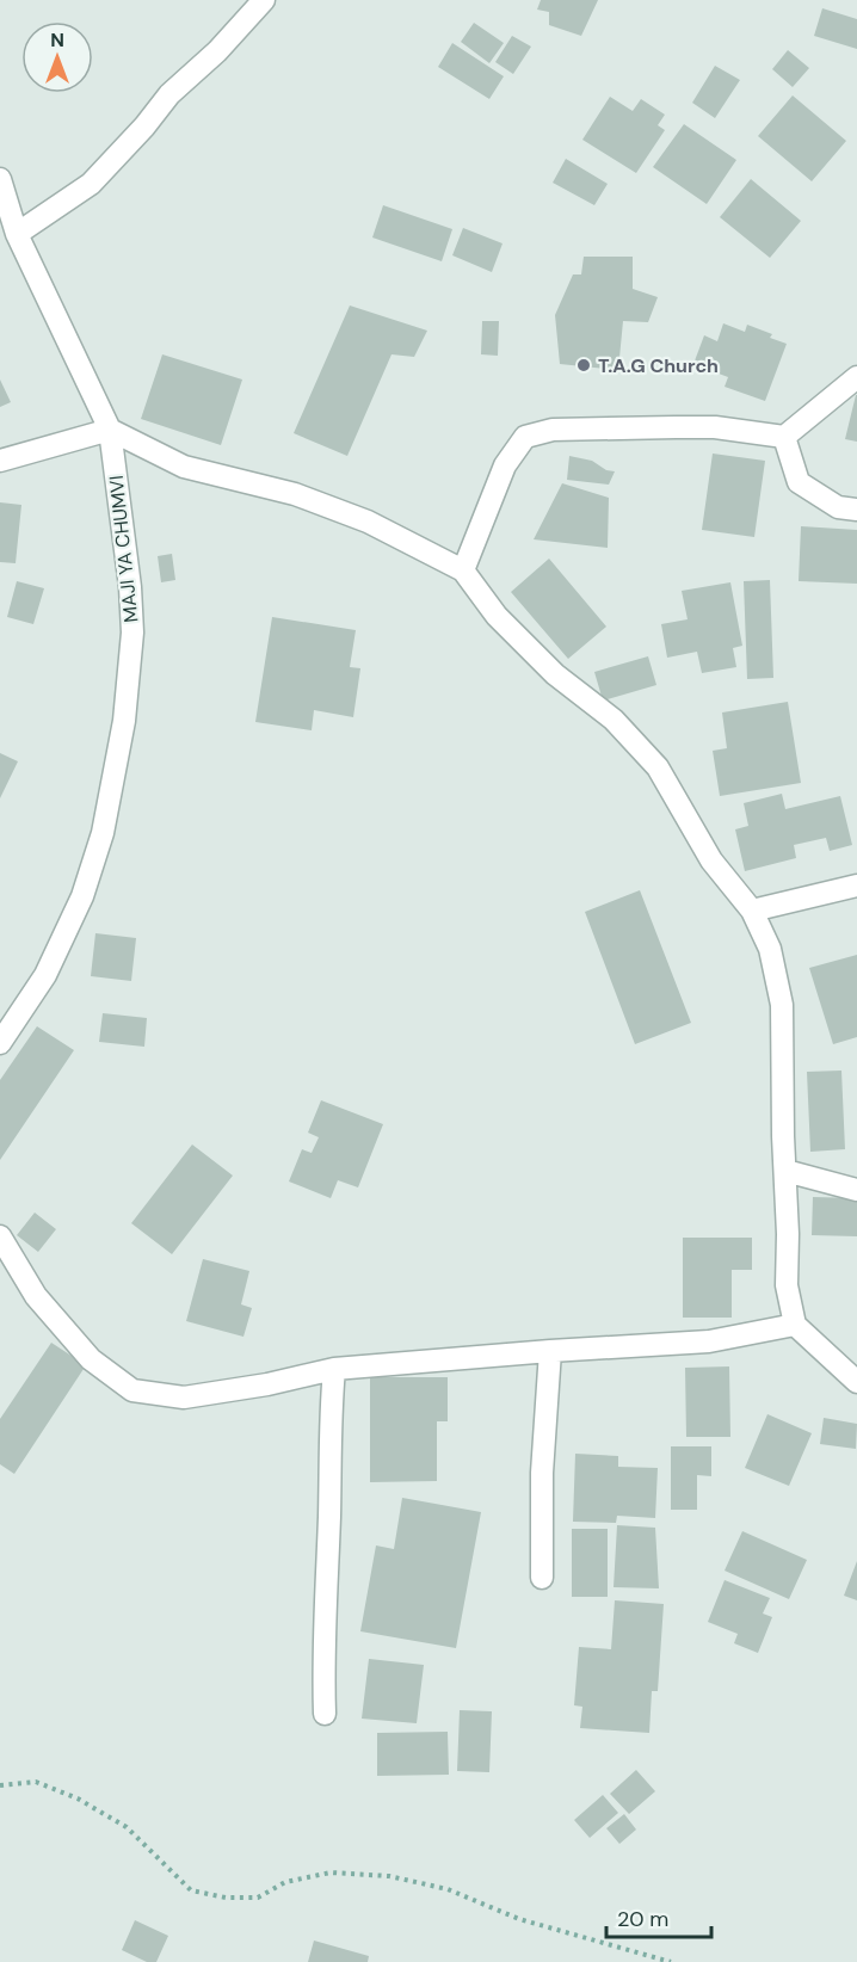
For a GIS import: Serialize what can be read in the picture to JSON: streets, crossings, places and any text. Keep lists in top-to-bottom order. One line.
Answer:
{"streets":{"street":["MAJI YA CHUMVI"]},"places":["T.A.G Church"],"scale_bar":"20 m","north":"top"}
